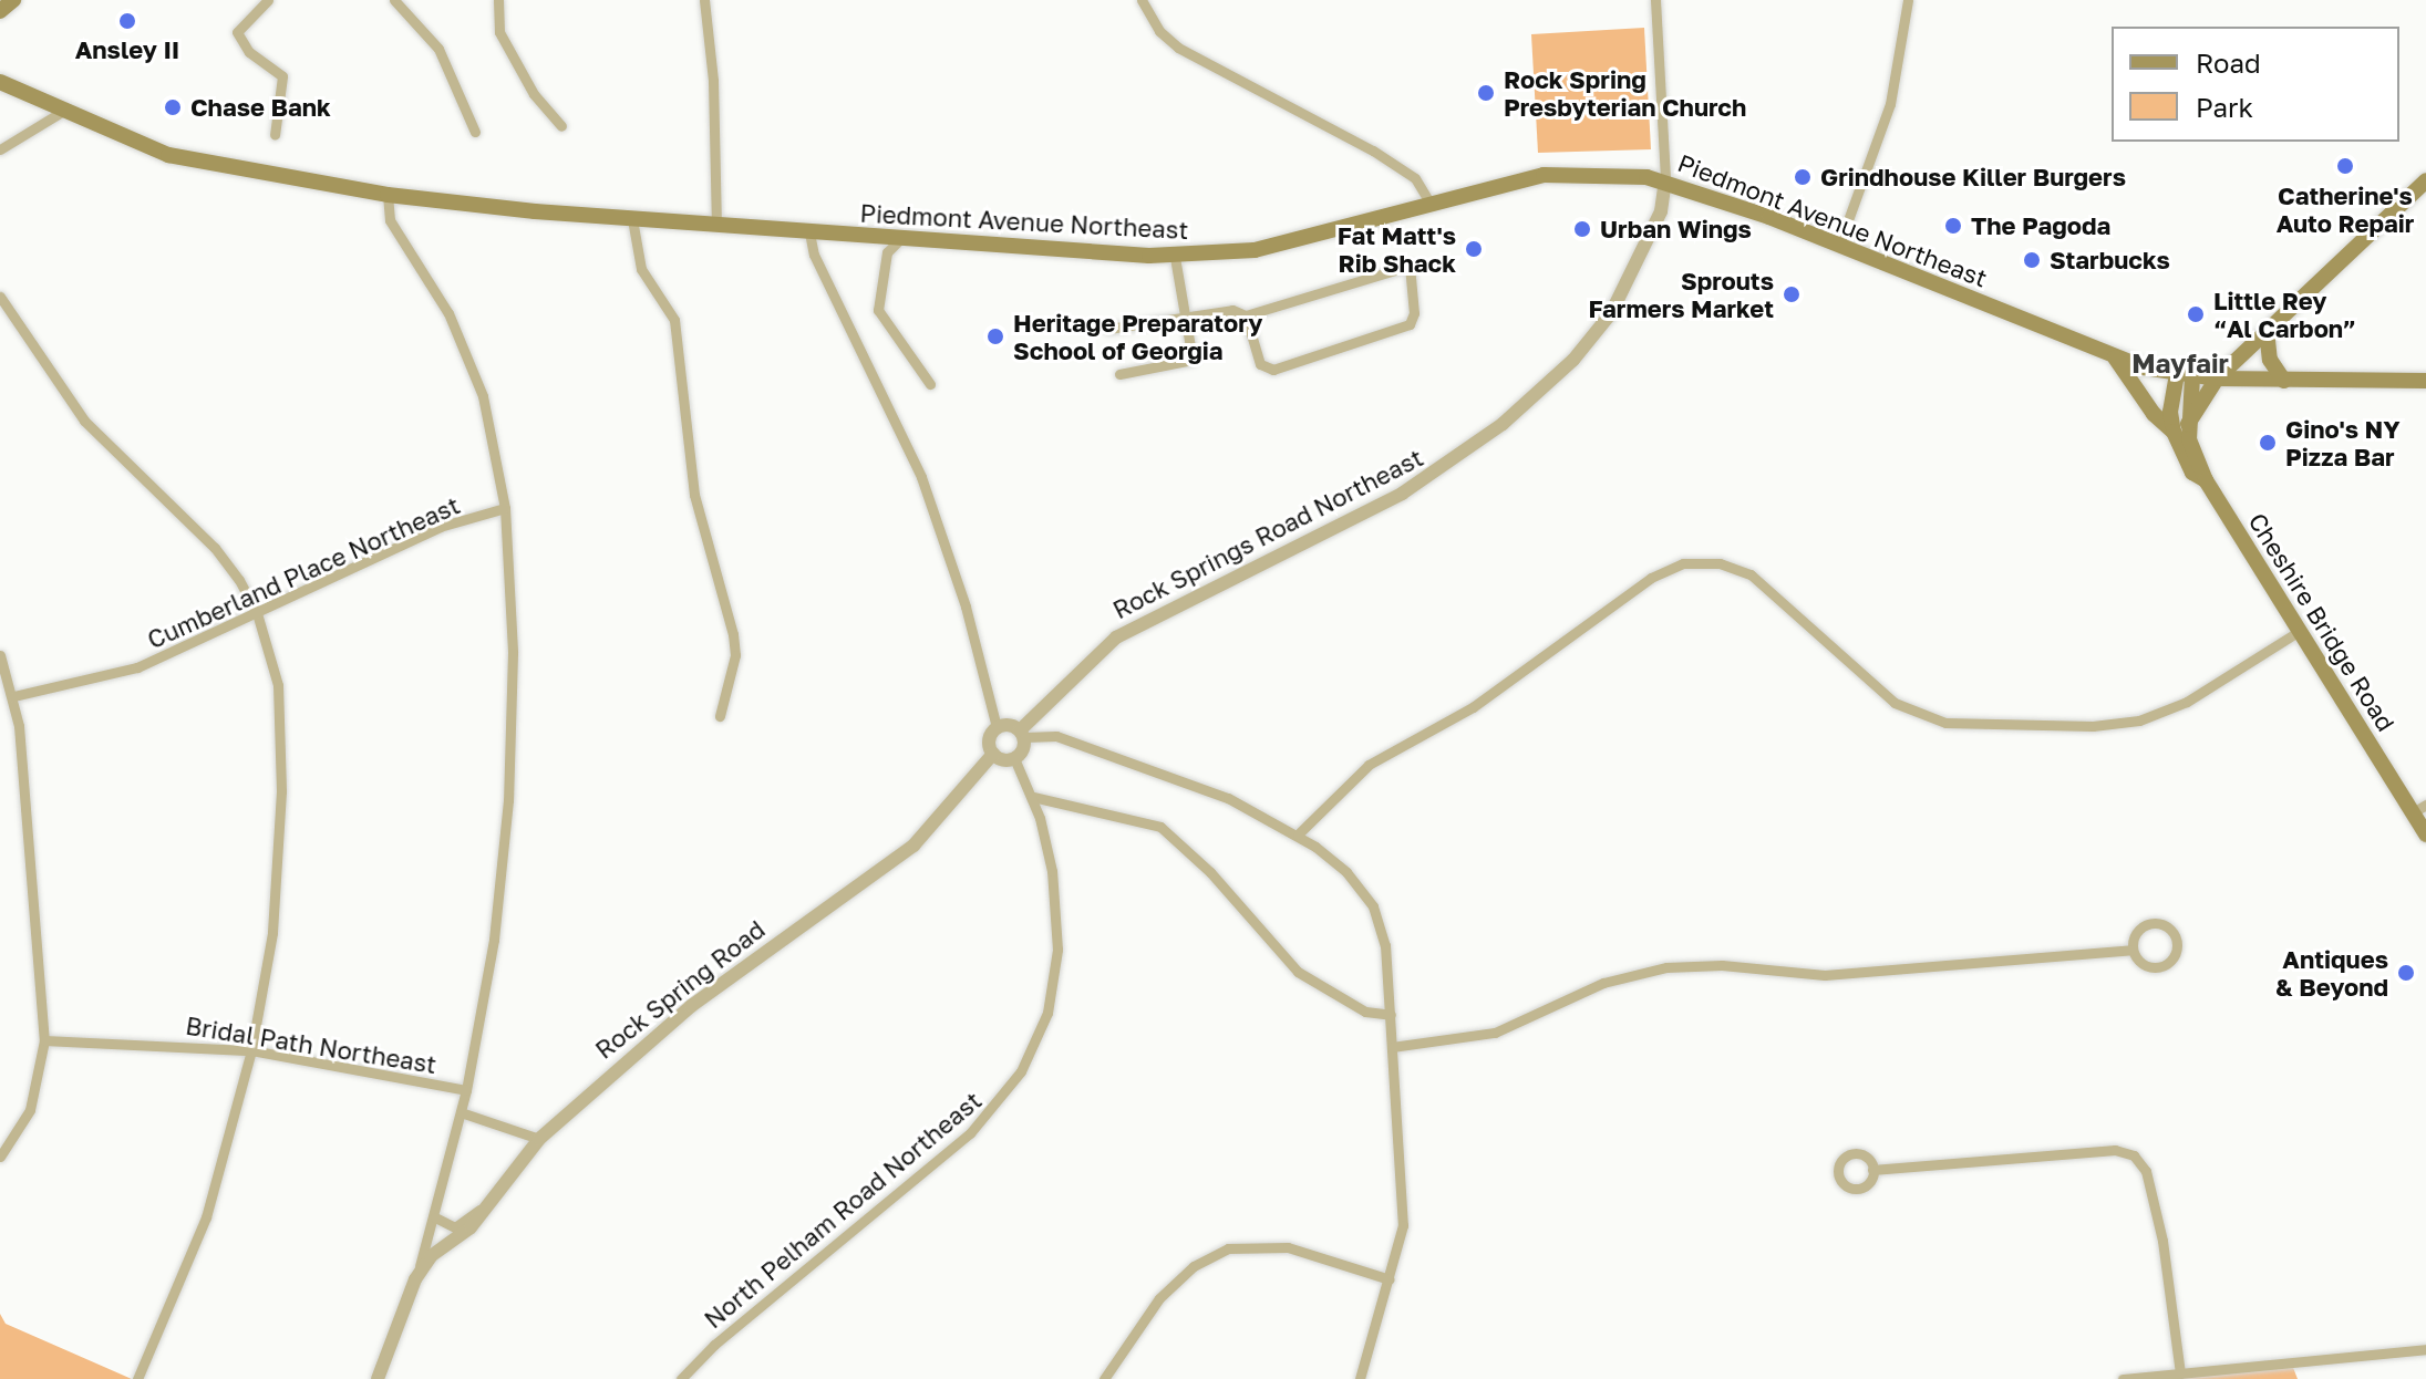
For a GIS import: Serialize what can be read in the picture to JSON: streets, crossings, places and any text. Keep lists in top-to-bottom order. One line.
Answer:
{"streets":{"main road":["Piedmont Avenue Northeast","Cheshire Bridge Road"],"street":["Rock Springs Road Northeast","Cumberland Place Northeast","Rock Spring Road","Bridal Path Northeast","North Pelham Road Northeast"]},"crossings":[["Piedmont Avenue Northeast","Rock Springs Road Northeast"],["Rock Springs Road Northeast","Rock Spring Road"],["Rock Springs Road Northeast","North Pelham Road Northeast"],["Rock Spring Road","North Pelham Road Northeast"]],"districts":["Mayfair"],"places":["Ansley II","Rock Spring Presbyterian Church","Chase Bank","Catherine's Auto Repair","Grindhouse Killer Burgers","The Pagoda","Urban Wings","Fat Matt's Rib Shack","Starbucks","Sprouts Farmers Market","Little Rey “Al Carbon”","Heritage Preparatory School of Georgia","Gino's NY Pizza Bar","Antiques & Beyond"],"legend":["Road","Park"]}
